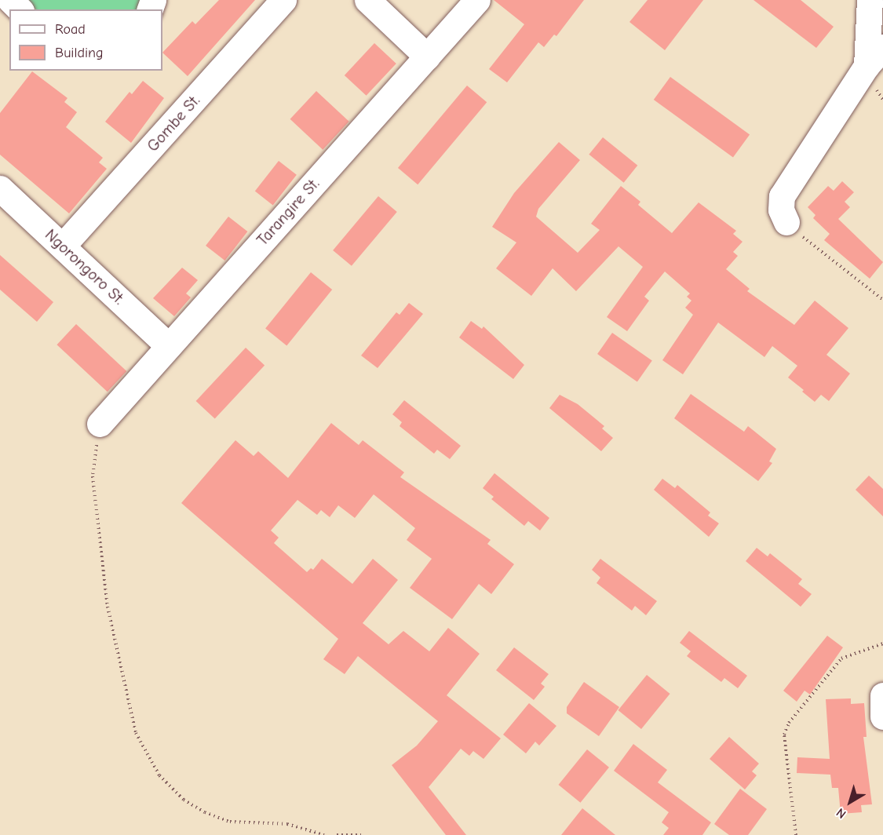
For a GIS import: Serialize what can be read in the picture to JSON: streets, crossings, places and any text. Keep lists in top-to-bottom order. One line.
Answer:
{"streets":{"street":["Gombe St.","Tarangire St.","Ngorongoro St."]},"crossings":[["Gombe St.","Ngorongoro St."],["Tarangire St.","Ngorongoro St."]],"legend":["Road","Building"],"north":"bottom left"}
